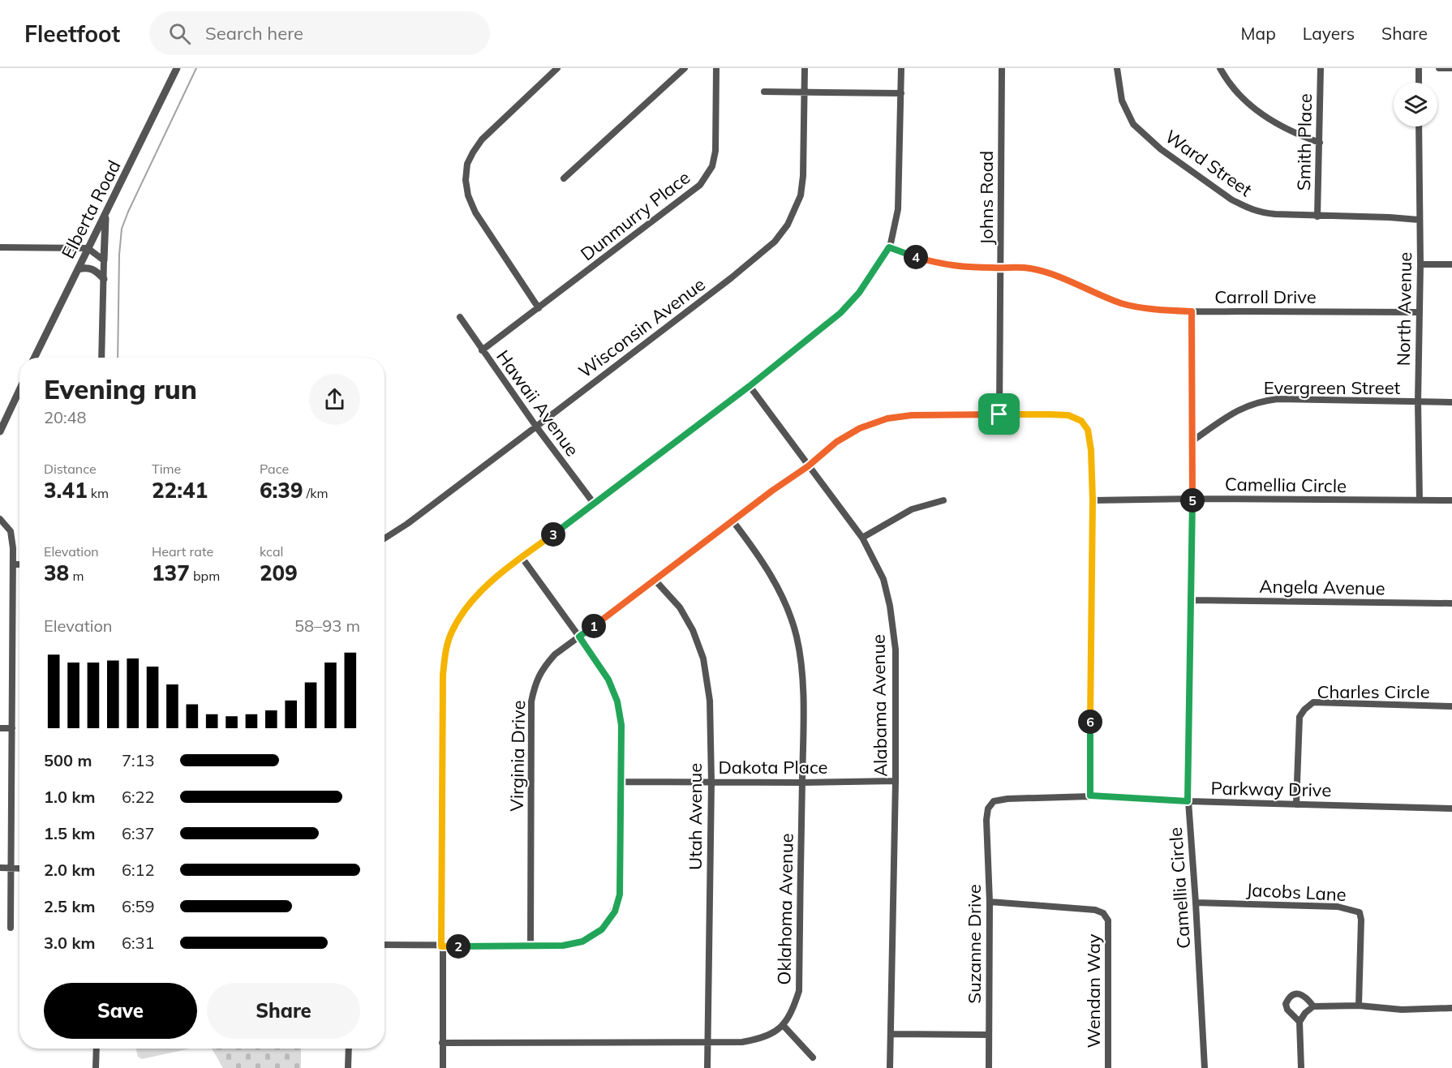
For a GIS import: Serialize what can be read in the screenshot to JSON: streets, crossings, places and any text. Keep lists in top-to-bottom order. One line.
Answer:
{"streets":{"street":["Smith Place","Ward Street","Johns Road","Elberta Road","Dunmurry Place","Carroll Drive","North Avenue","Wisconsin Avenue","Evergreen Street","Hawaii Avenue","Camellia Circle","Angela Avenue","Charles Circle","Alabama Avenue","Virginia Drive","Dakota Place","Parkway Drive","Utah Avenue","Jacobs Lane","Oklahoma Avenue","Suzanne Drive","Wendan Way"]},"crossings":[["Smith Place","Ward Street"],["Ward Street","North Avenue"],["Johns Road","Carroll Drive"],["Johns Road","Virginia Drive"],["Dunmurry Place","Hawaii Avenue"],["Carroll Drive","North Avenue"],["North Avenue","Evergreen Street"],["North Avenue","Camellia Circle"],["Wisconsin Avenue","Hawaii Avenue"],["Camellia Circle","Angela Avenue"],["Camellia Circle","Parkway Drive"],["Camellia Circle","Jacobs Lane"],["Charles Circle","Parkway Drive"],["Alabama Avenue","Virginia Drive"],["Alabama Avenue","Dakota Place"],["Virginia Drive","Parkway Drive"],["Virginia Drive","Utah Avenue"],["Virginia Drive","Oklahoma Avenue"],["Dakota Place","Utah Avenue"],["Dakota Place","Oklahoma Avenue"],["Parkway Drive","Suzanne Drive"],["Suzanne Drive","Wendan Way"]],"page":{"header":"Fleetfoot","search":"Search here","nav":["Map","Layers","Share"],"pins":["4","5","3","1","6","2"],"heading":["Evening run","20:48"],"stats":[["Distance","3.41 km"],["Time","22:41"],["Pace","6:39 /km"],["Elevation","38 m"],["Heart rate","137 bpm"],["kcal","209"]],"chart":["Elevation","58–93 m"],"list":[{"name":"500 m","note":"7:13"},{"name":"1.0 km","note":"6:22"},{"name":"1.5 km","note":"6:37"},{"name":"2.0 km","note":"6:12"},{"name":"2.5 km","note":"6:59"},{"name":"3.0 km","note":"6:31"}],"buttons":["Save","Share"]}}
